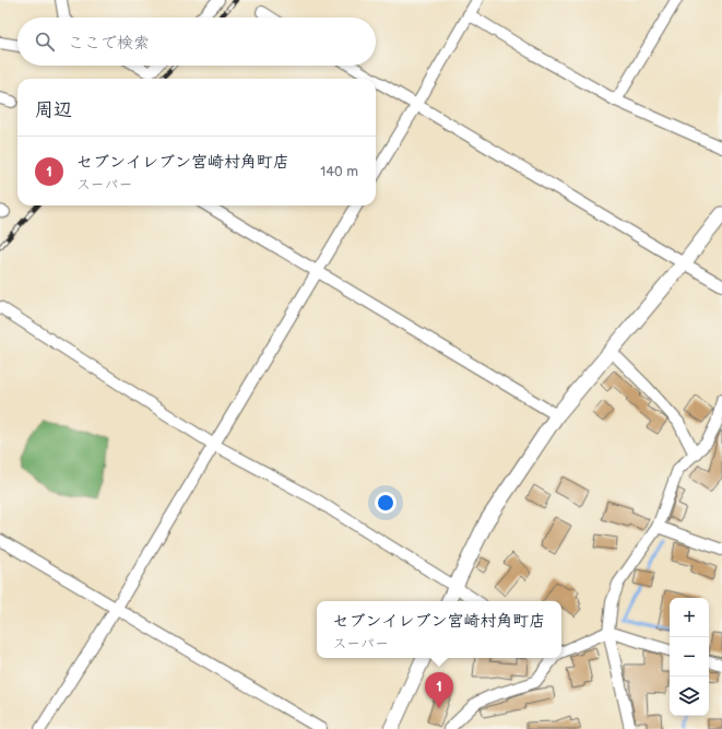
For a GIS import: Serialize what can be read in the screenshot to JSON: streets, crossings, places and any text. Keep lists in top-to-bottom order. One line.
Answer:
{"page":{"search":"ここで検索","heading":"周辺","list":[{"mark":"1","name":"セブンイレブン宮崎村角町店","note":"スーパー","value":"140 m"}],"map_buttons":["+","−"],"popup":["セブンイレブン宮崎村角町店","スーパー"],"pins":"1"}}
